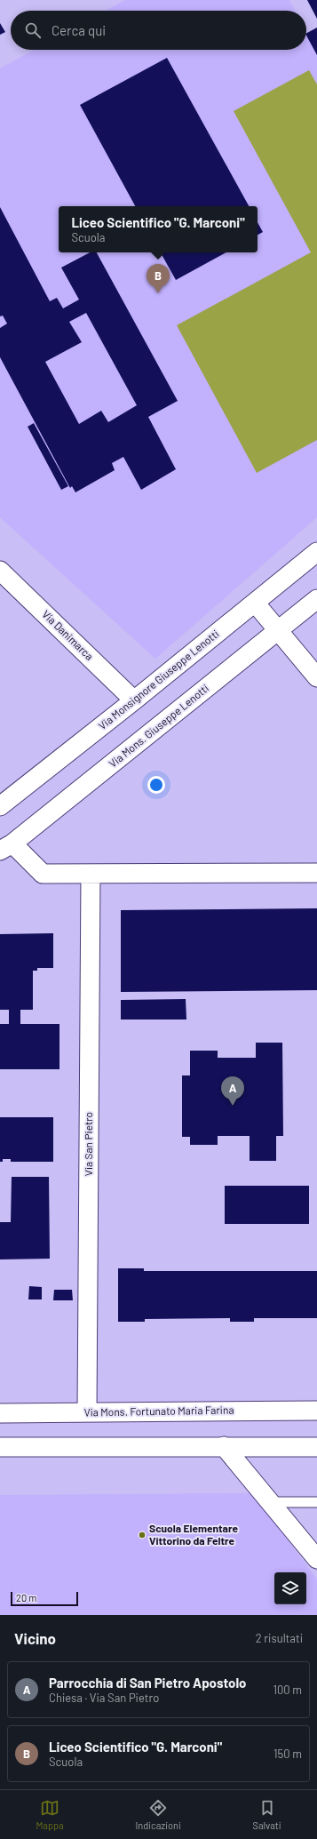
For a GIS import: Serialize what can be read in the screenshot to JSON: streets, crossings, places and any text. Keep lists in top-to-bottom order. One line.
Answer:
{"streets":{"street":["Via Danimarca","Via Monsignore Giuseppe Lenotti","Via Mons. Giuseppe Lenotti","Via San Pietro","Via Mons. Fortunato Maria Farina"]},"crossings":[["Via Danimarca","Via Monsignore Giuseppe Lenotti"],["Via San Pietro","Via Mons. Fortunato Maria Farina"]],"places":["Scuola Elementare Vittorino da Feltre"],"scale_bar":"20 m","page":{"search":"Cerca qui","popup":["Liceo Scientifico \"G. Marconi\"","Scuola"],"pins":["B","A"],"scale":"20 m","heading":["Vicino","2 risultati"],"list":[{"mark":"A","name":"Parrocchia di San Pietro Apostolo","note":"Chiesa · Via San Pietro","value":"100 m"},{"mark":"B","name":"Liceo Scientifico \"G. Marconi\"","note":"Scuola","value":"150 m"}],"nav":["Mappa","Indicazioni","Salvati"]}}
